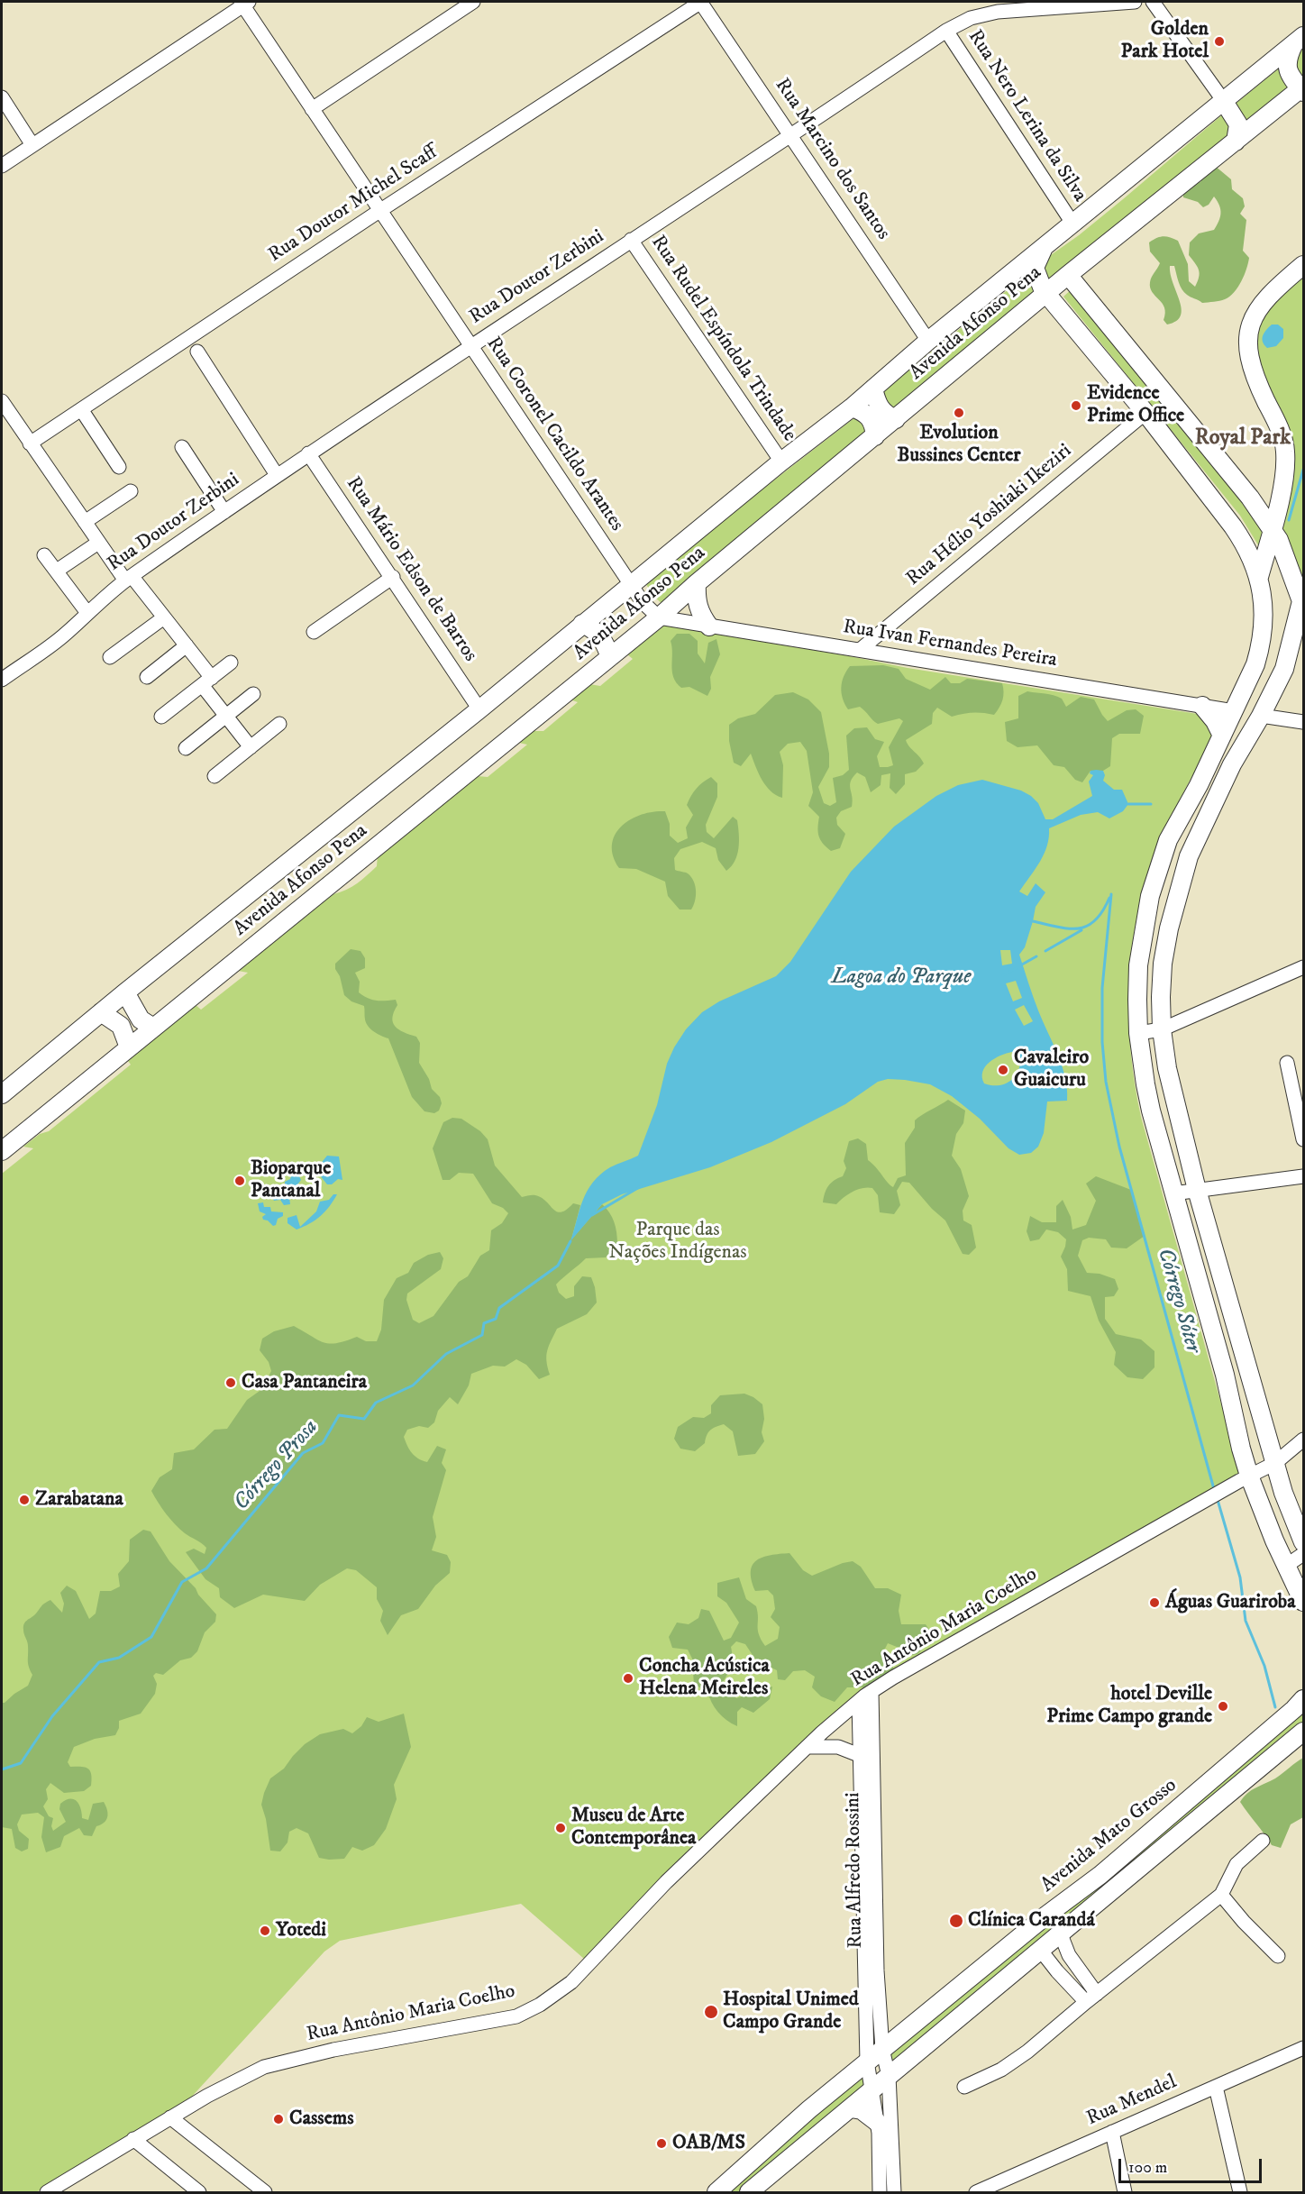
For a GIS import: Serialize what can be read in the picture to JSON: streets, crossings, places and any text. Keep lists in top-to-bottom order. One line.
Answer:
{"streets":{"main road":["Avenida Afonso Pena","Avenida Mato Grosso"],"street":["Rua Nero Lerina da Silva","Rua Marcino dos Santos","Rua Doutor Michel Scaff","Rua Doutor Zerbini","Rua Rudel Espíndola Trindade","Rua Coronel Cacildo Arantes","Rua Hélio Yoshiaki Ikeziri","Rua Mário Edson de Barros","Rua Ivan Fernandes Pereira","Rua Antônio Maria Coelho","Rua Alfredo Rossini","Rua Mendel"]},"crossings":[["Rua Nero Lerina da Silva","Rua Doutor Zerbini"],["Rua Nero Lerina da Silva","Avenida Afonso Pena"],["Rua Marcino dos Santos","Rua Doutor Michel Scaff"],["Rua Marcino dos Santos","Rua Doutor Zerbini"],["Rua Marcino dos Santos","Avenida Afonso Pena"],["Rua Doutor Michel Scaff","Rua Coronel Cacildo Arantes"],["Rua Doutor Zerbini","Rua Rudel Espíndola Trindade"],["Rua Doutor Zerbini","Rua Coronel Cacildo Arantes"],["Rua Doutor Zerbini","Rua Mário Edson de Barros"],["Avenida Afonso Pena","Rua Rudel Espíndola Trindade"],["Avenida Afonso Pena","Rua Coronel Cacildo Arantes"],["Avenida Afonso Pena","Rua Mário Edson de Barros"],["Avenida Afonso Pena","Rua Ivan Fernandes Pereira"],["Rua Coronel Cacildo Arantes","Rua Ivan Fernandes Pereira"],["Rua Hélio Yoshiaki Ikeziri","Rua Ivan Fernandes Pereira"],["Rua Antônio Maria Coelho","Rua Alfredo Rossini"],["Avenida Mato Grosso","Rua Alfredo Rossini"]],"districts":["Royal Park"],"water":["Lagoa do Parque","Córrego Sóter","Córrego Prosa"],"parks":["Parque das Nações Indígenas"],"places":["Golden Park Hotel","Evidence Prime Office","Evolution Bussines Center","Cavaleiro Guaicuru","Bioparque Pantanal","Casa Pantaneira","Zarabatana","Águas Guariroba","Concha Acústica Helena Meireles","hotel Deville Prime Campo grande","Museu de Arte Contemporânea","Clínica Carandá","Yotedi","Hospital Unimed Campo Grande","Cassems","OAB/MS"],"scale_bar":"100 m"}
